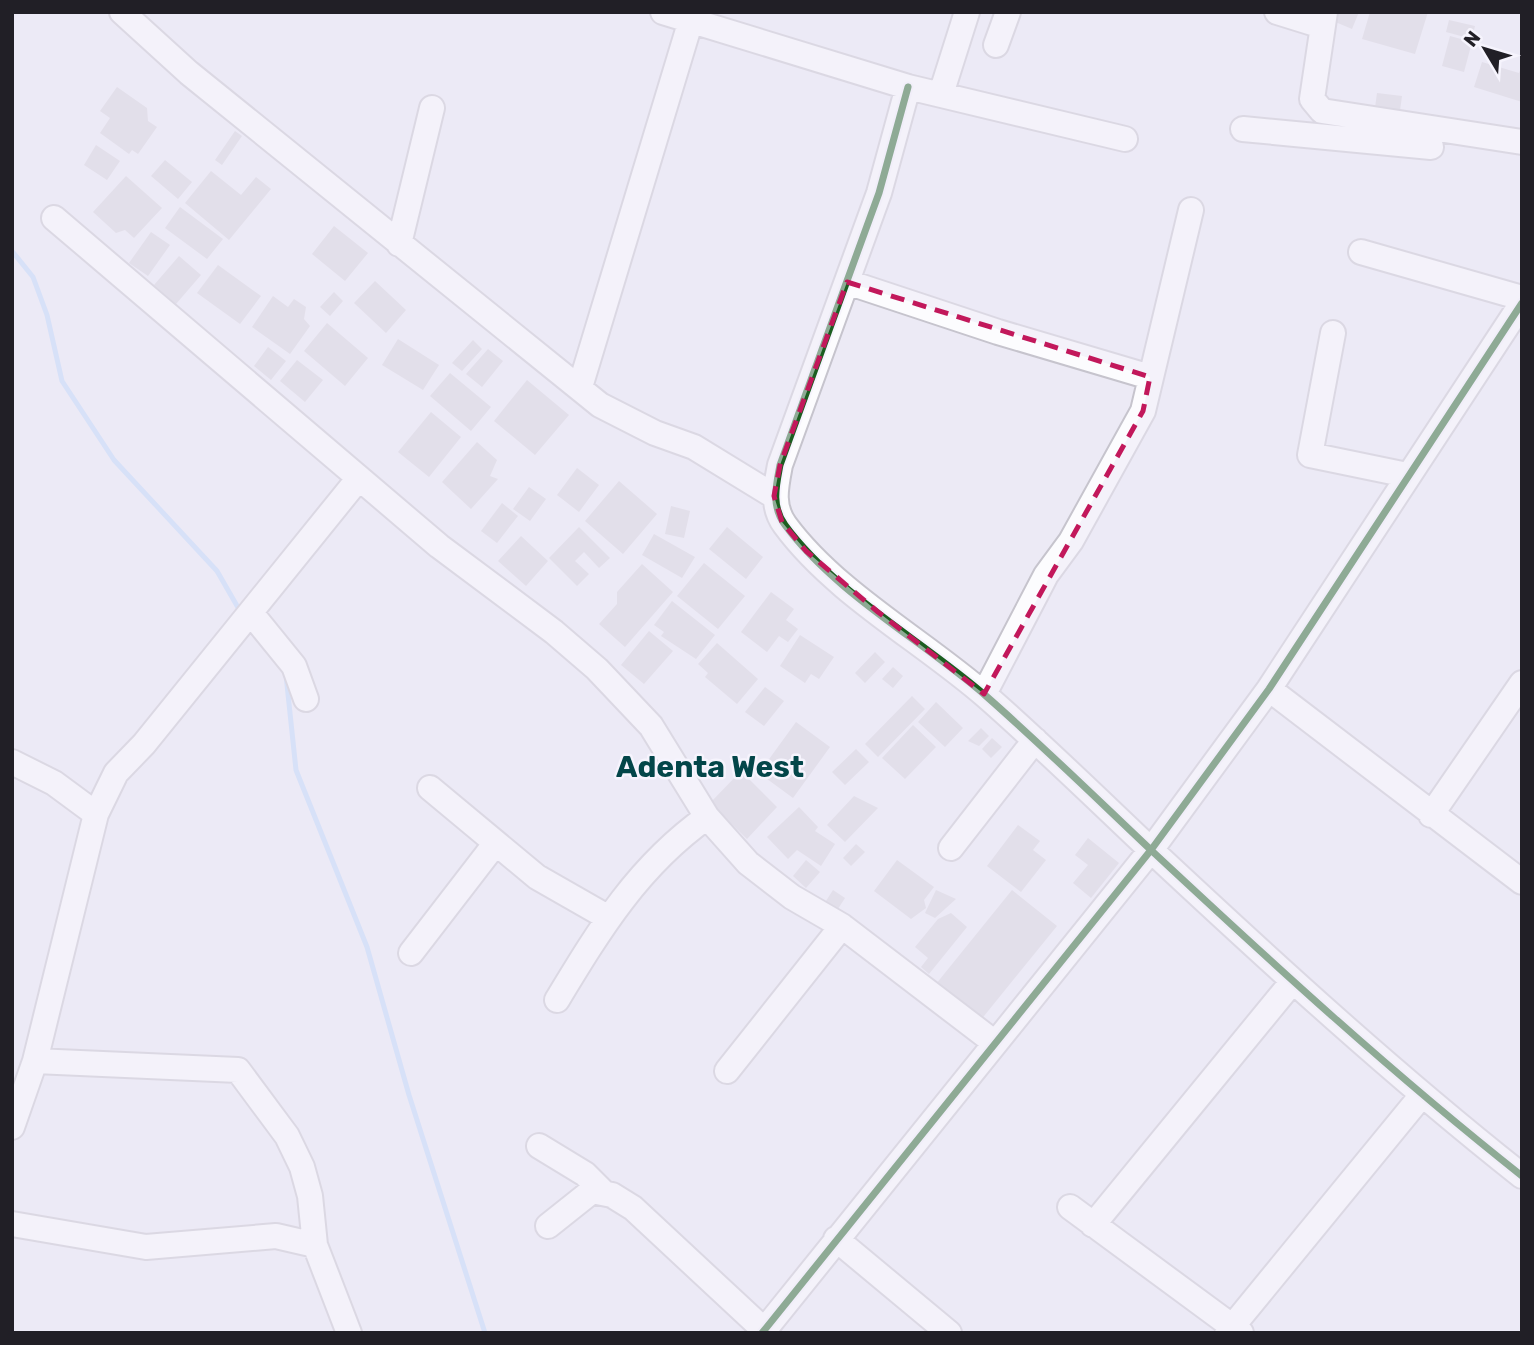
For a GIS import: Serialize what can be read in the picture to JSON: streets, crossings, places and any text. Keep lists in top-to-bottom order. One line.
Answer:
{"districts":["Adenta West"],"north":"top left"}
